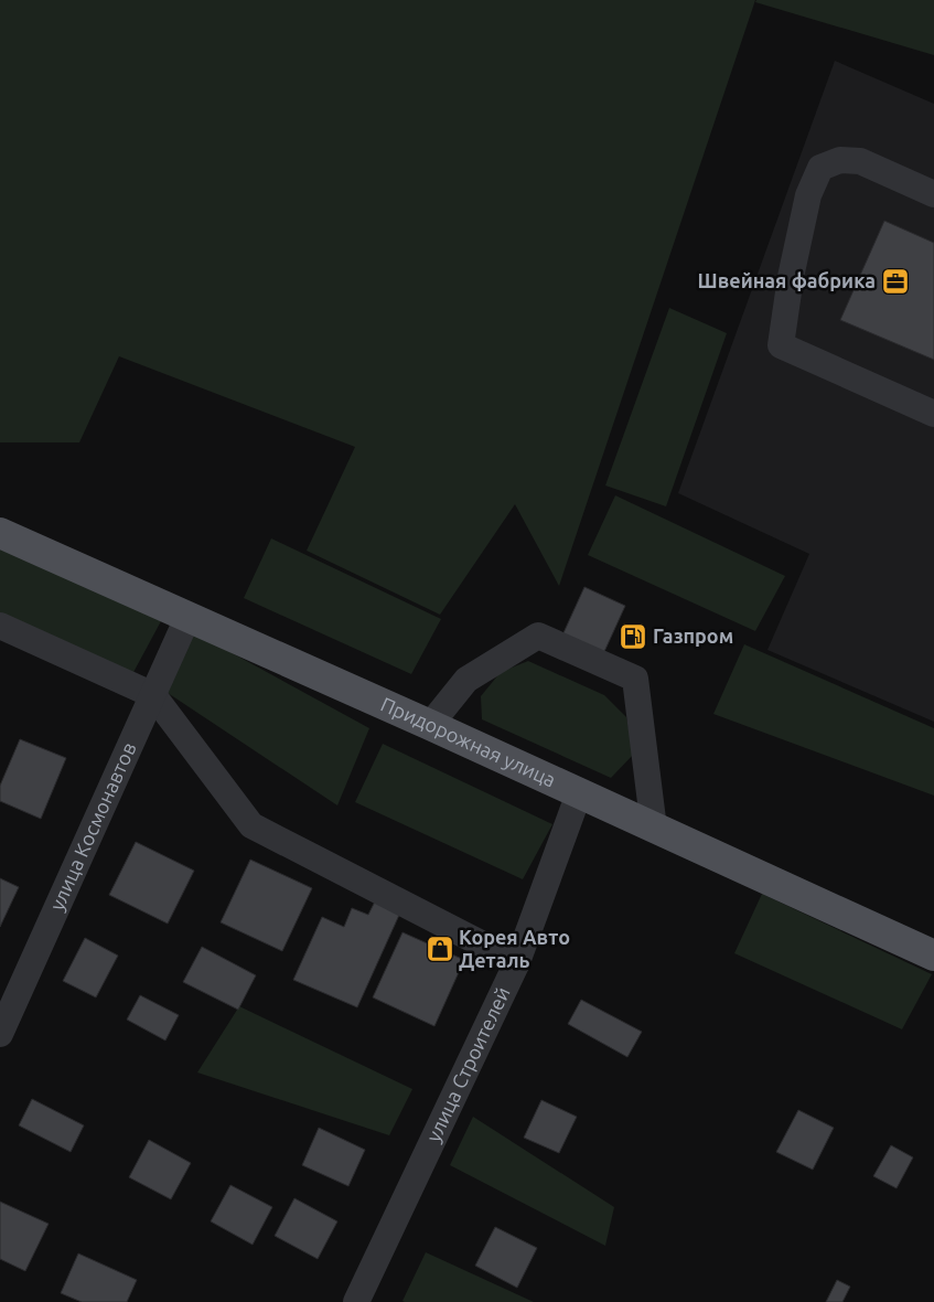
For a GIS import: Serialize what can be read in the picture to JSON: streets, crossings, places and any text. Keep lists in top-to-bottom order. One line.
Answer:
{"streets":{"main road":["Придорожная улица"],"street":["улица Космонавтов","улица Строителей"]},"crossings":[["Придорожная улица","улица Космонавтов"],["Придорожная улица","улица Строителей"]],"places":{"office":["Швейная фабрика"],"fuel station":["Газпром"],"shop":["Корея Авто Деталь"]}}
